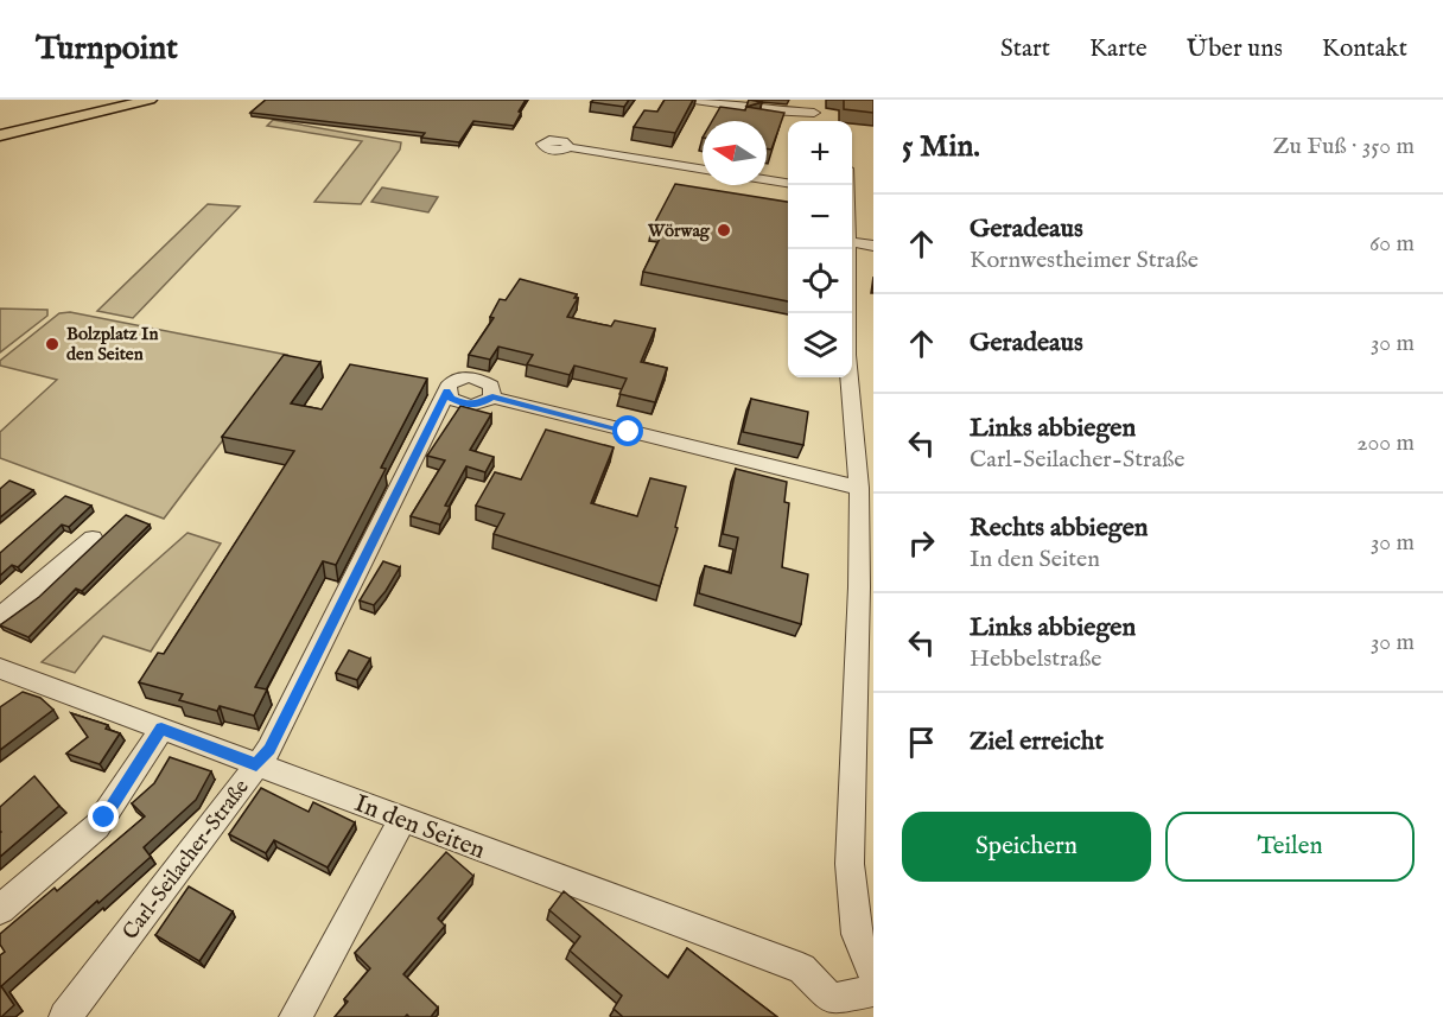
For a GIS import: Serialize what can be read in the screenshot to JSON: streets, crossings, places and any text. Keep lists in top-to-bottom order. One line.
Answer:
{"streets":{"street":["In den Seiten","Carl-Seilacher-Straße"]},"crossings":[["In den Seiten","Carl-Seilacher-Straße"]],"places":["Wörwag","Bolzplatz In den Seiten"],"north":"left","page":{"header":"Turnpoint","nav":["Start","Karte","Über uns","Kontakt"],"heading":["5 Min.","Zu Fuß · 350 m"],"map_buttons":["+","−"],"list":[["Geradeaus","Kornwestheimer Straße","60 m"],["Geradeaus","30 m"],["Links abbiegen","Carl-Seilacher-Straße","200 m"],["Rechts abbiegen","In den Seiten","30 m"],["Links abbiegen","Hebbelstraße","30 m"],"Ziel erreicht"],"buttons":["Speichern","Teilen"]}}
